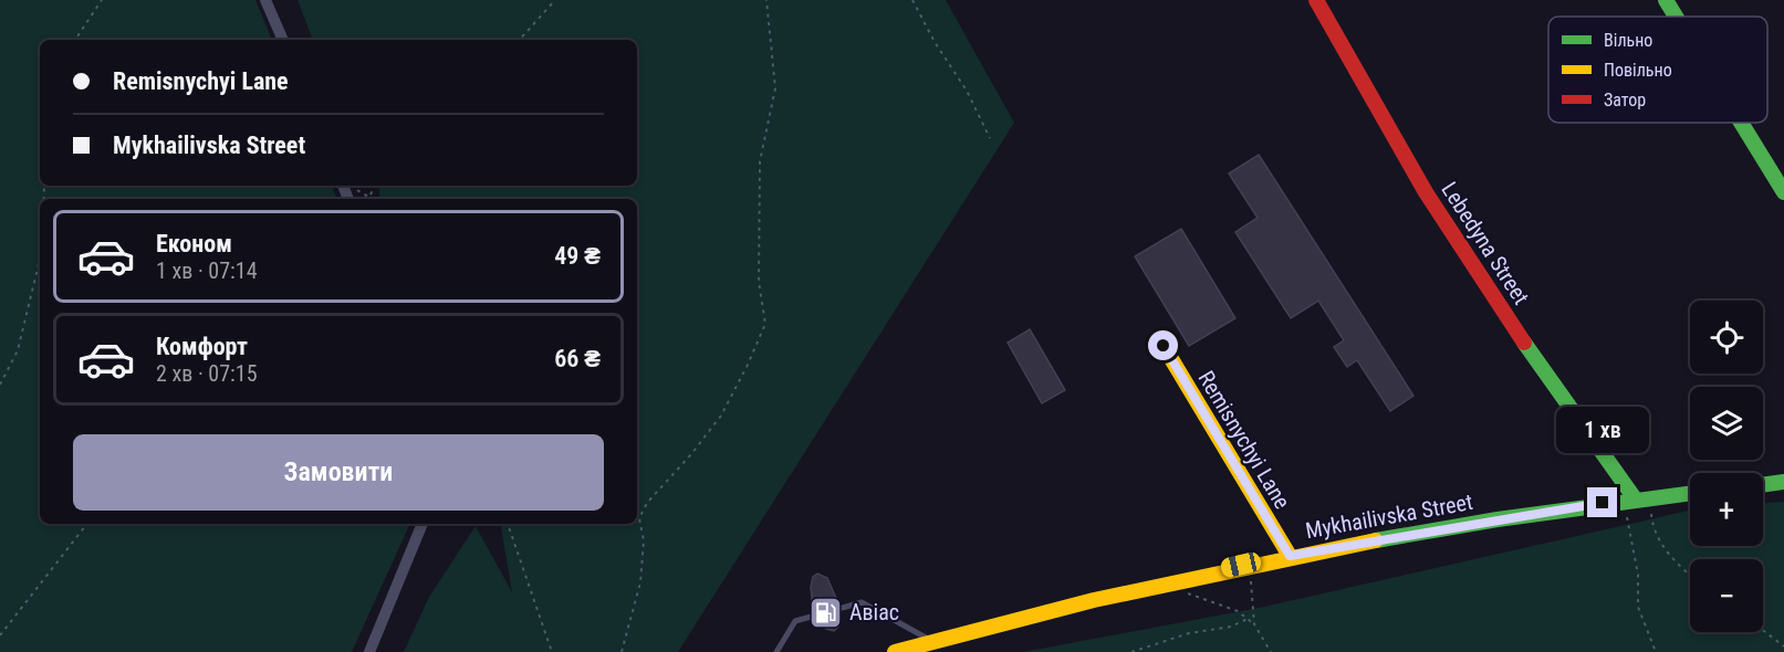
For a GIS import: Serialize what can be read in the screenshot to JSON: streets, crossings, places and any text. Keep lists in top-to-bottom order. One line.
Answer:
{"streets":{"street":["Lebedyna Street","Remisnychyi Lane","Mykhailivska Street"]},"crossings":[["Lebedyna Street","Mykhailivska Street"],["Remisnychyi Lane","Mykhailivska Street"]],"places":{"fuel station":["Авіас"]},"legend":["Вільно","Повільно","Затор"],"page":{"banner":["Remisnychyi Lane","Mykhailivska Street"],"list":[{"name":"Економ","note":"1 хв · 07:14","value":"49 ₴"},{"name":"Комфорт","note":"2 хв · 07:15","value":"66 ₴"}],"map_buttons":["+","−"],"bubble":"1 хв","buttons":"Замовити"}}
